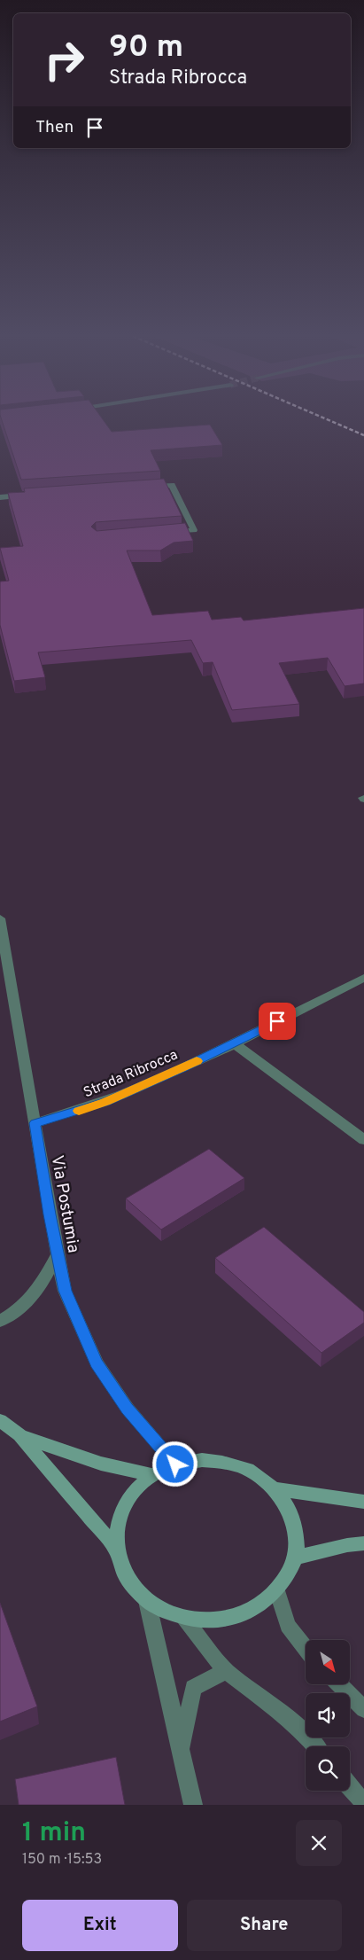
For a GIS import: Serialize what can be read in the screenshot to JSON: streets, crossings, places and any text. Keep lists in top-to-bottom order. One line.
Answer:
{"streets":{"street":["Strada Ribrocca","Via Postumia"]},"crossings":[["Strada Ribrocca","Via Postumia"]],"north":"bottom right","page":{"turn":["90 m","Strada Ribrocca"],"then":"Then","heading":["1 min","150 m · 15:53"],"buttons":["Exit","Share"]}}
